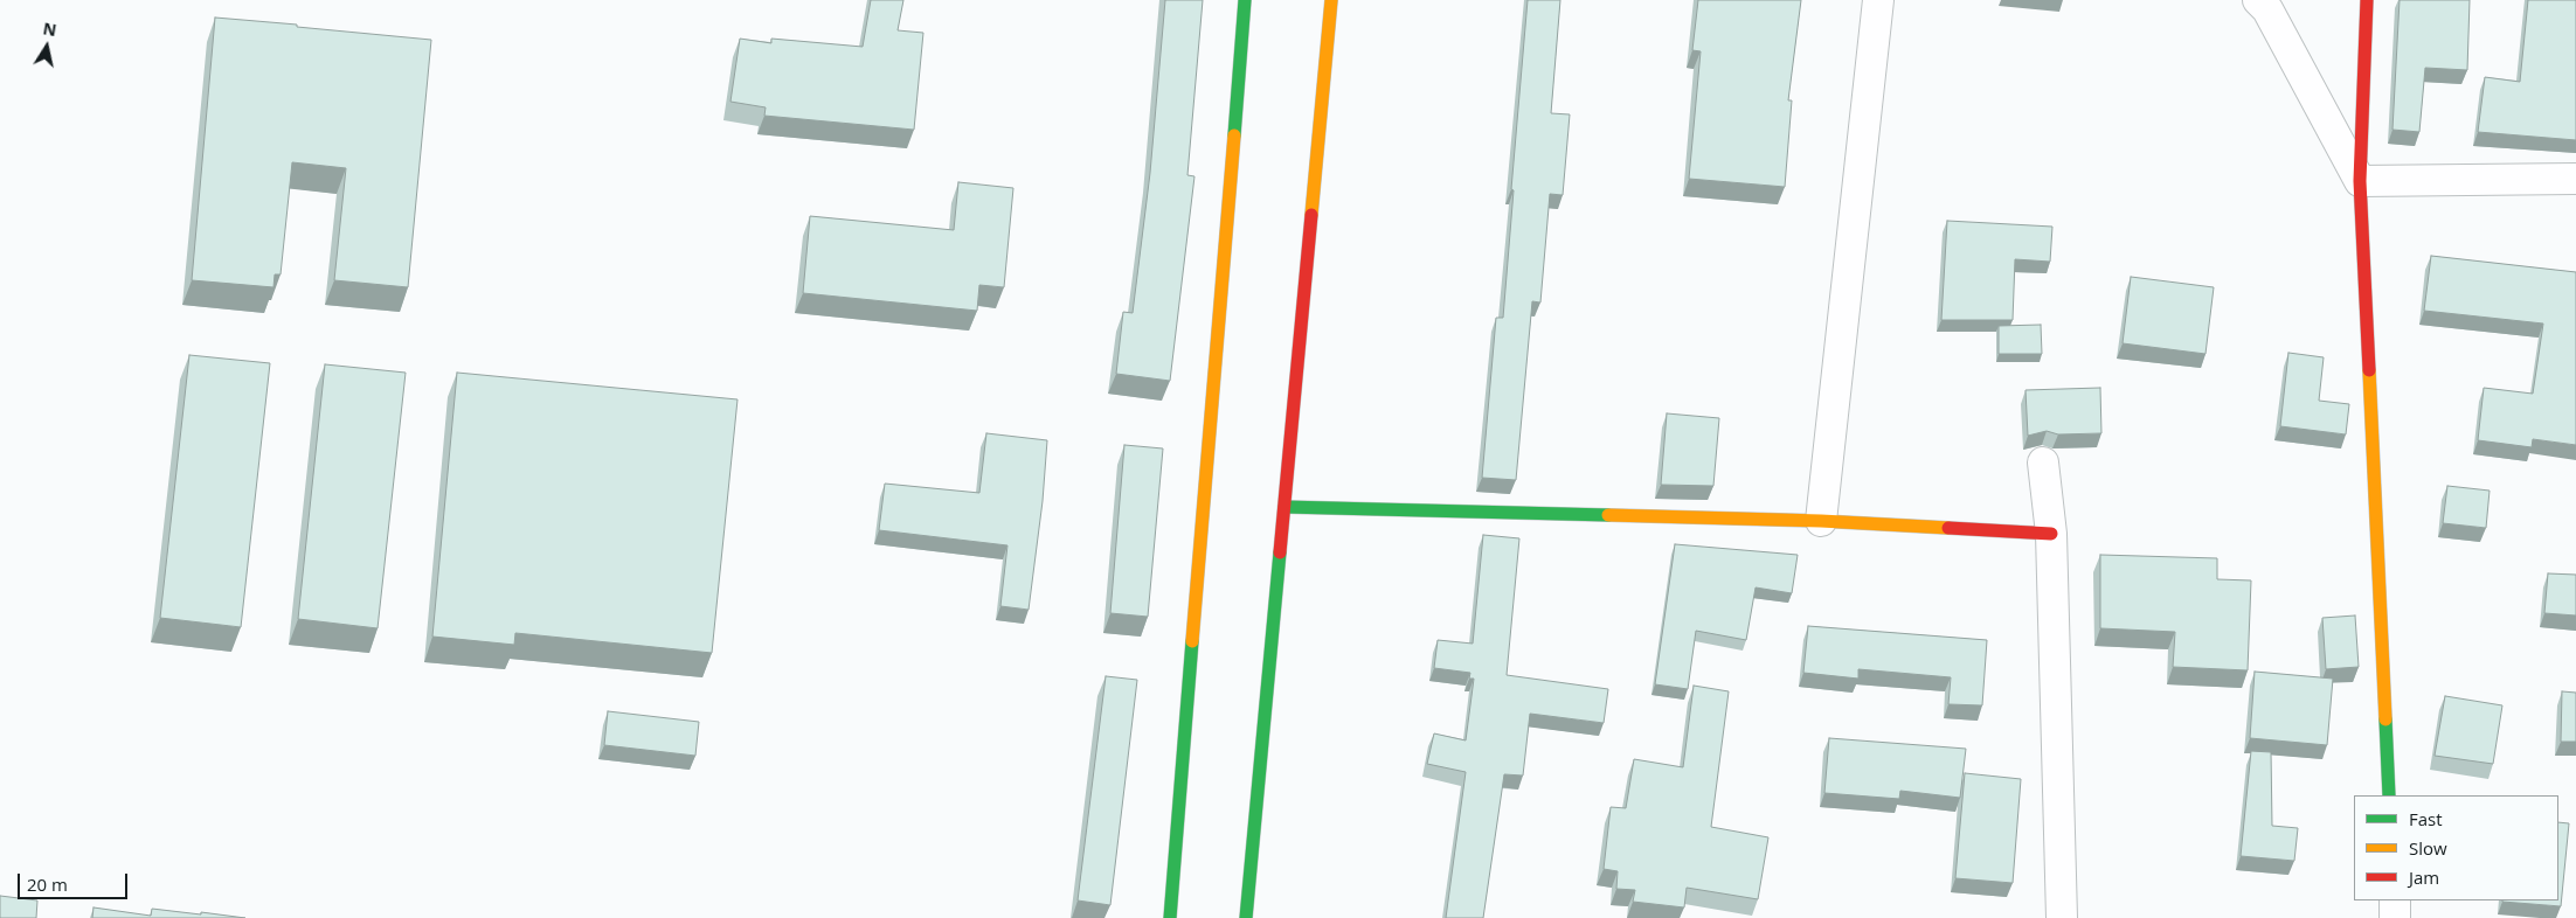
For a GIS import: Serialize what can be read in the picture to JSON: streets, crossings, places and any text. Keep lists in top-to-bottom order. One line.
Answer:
{"legend":["Fast","Slow","Jam"],"scale_bar":"20 m","north":"top"}
